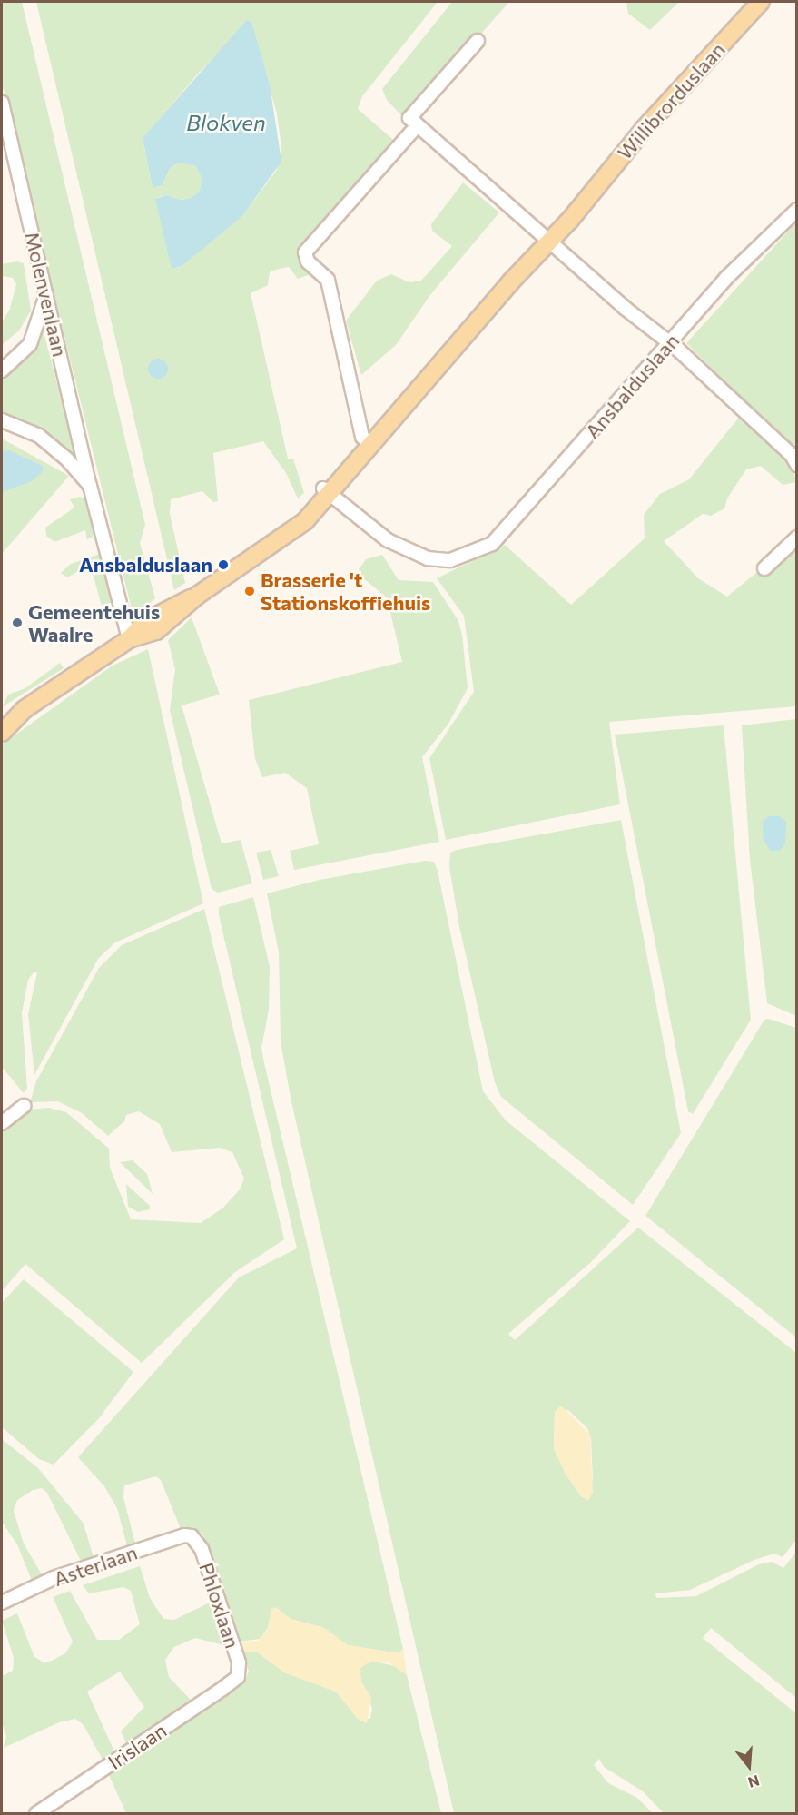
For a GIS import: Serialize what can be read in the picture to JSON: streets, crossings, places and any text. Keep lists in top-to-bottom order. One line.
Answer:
{"streets":{"main road":["Willibrorduslaan"],"street":["Molenvenlaan","Ansbalduslaan","Asterlaan","Phloxlaan","Irislaan"]},"crossings":[["Willibrorduslaan","Molenvenlaan"],["Willibrorduslaan","Ansbalduslaan"],["Asterlaan","Phloxlaan"],["Phloxlaan","Irislaan"]],"water":["Blokven"],"places":["Ansbalduslaan","Brasserie 't Stationskoffiehuis","Gemeentehuis Waalre"],"north":"bottom"}
